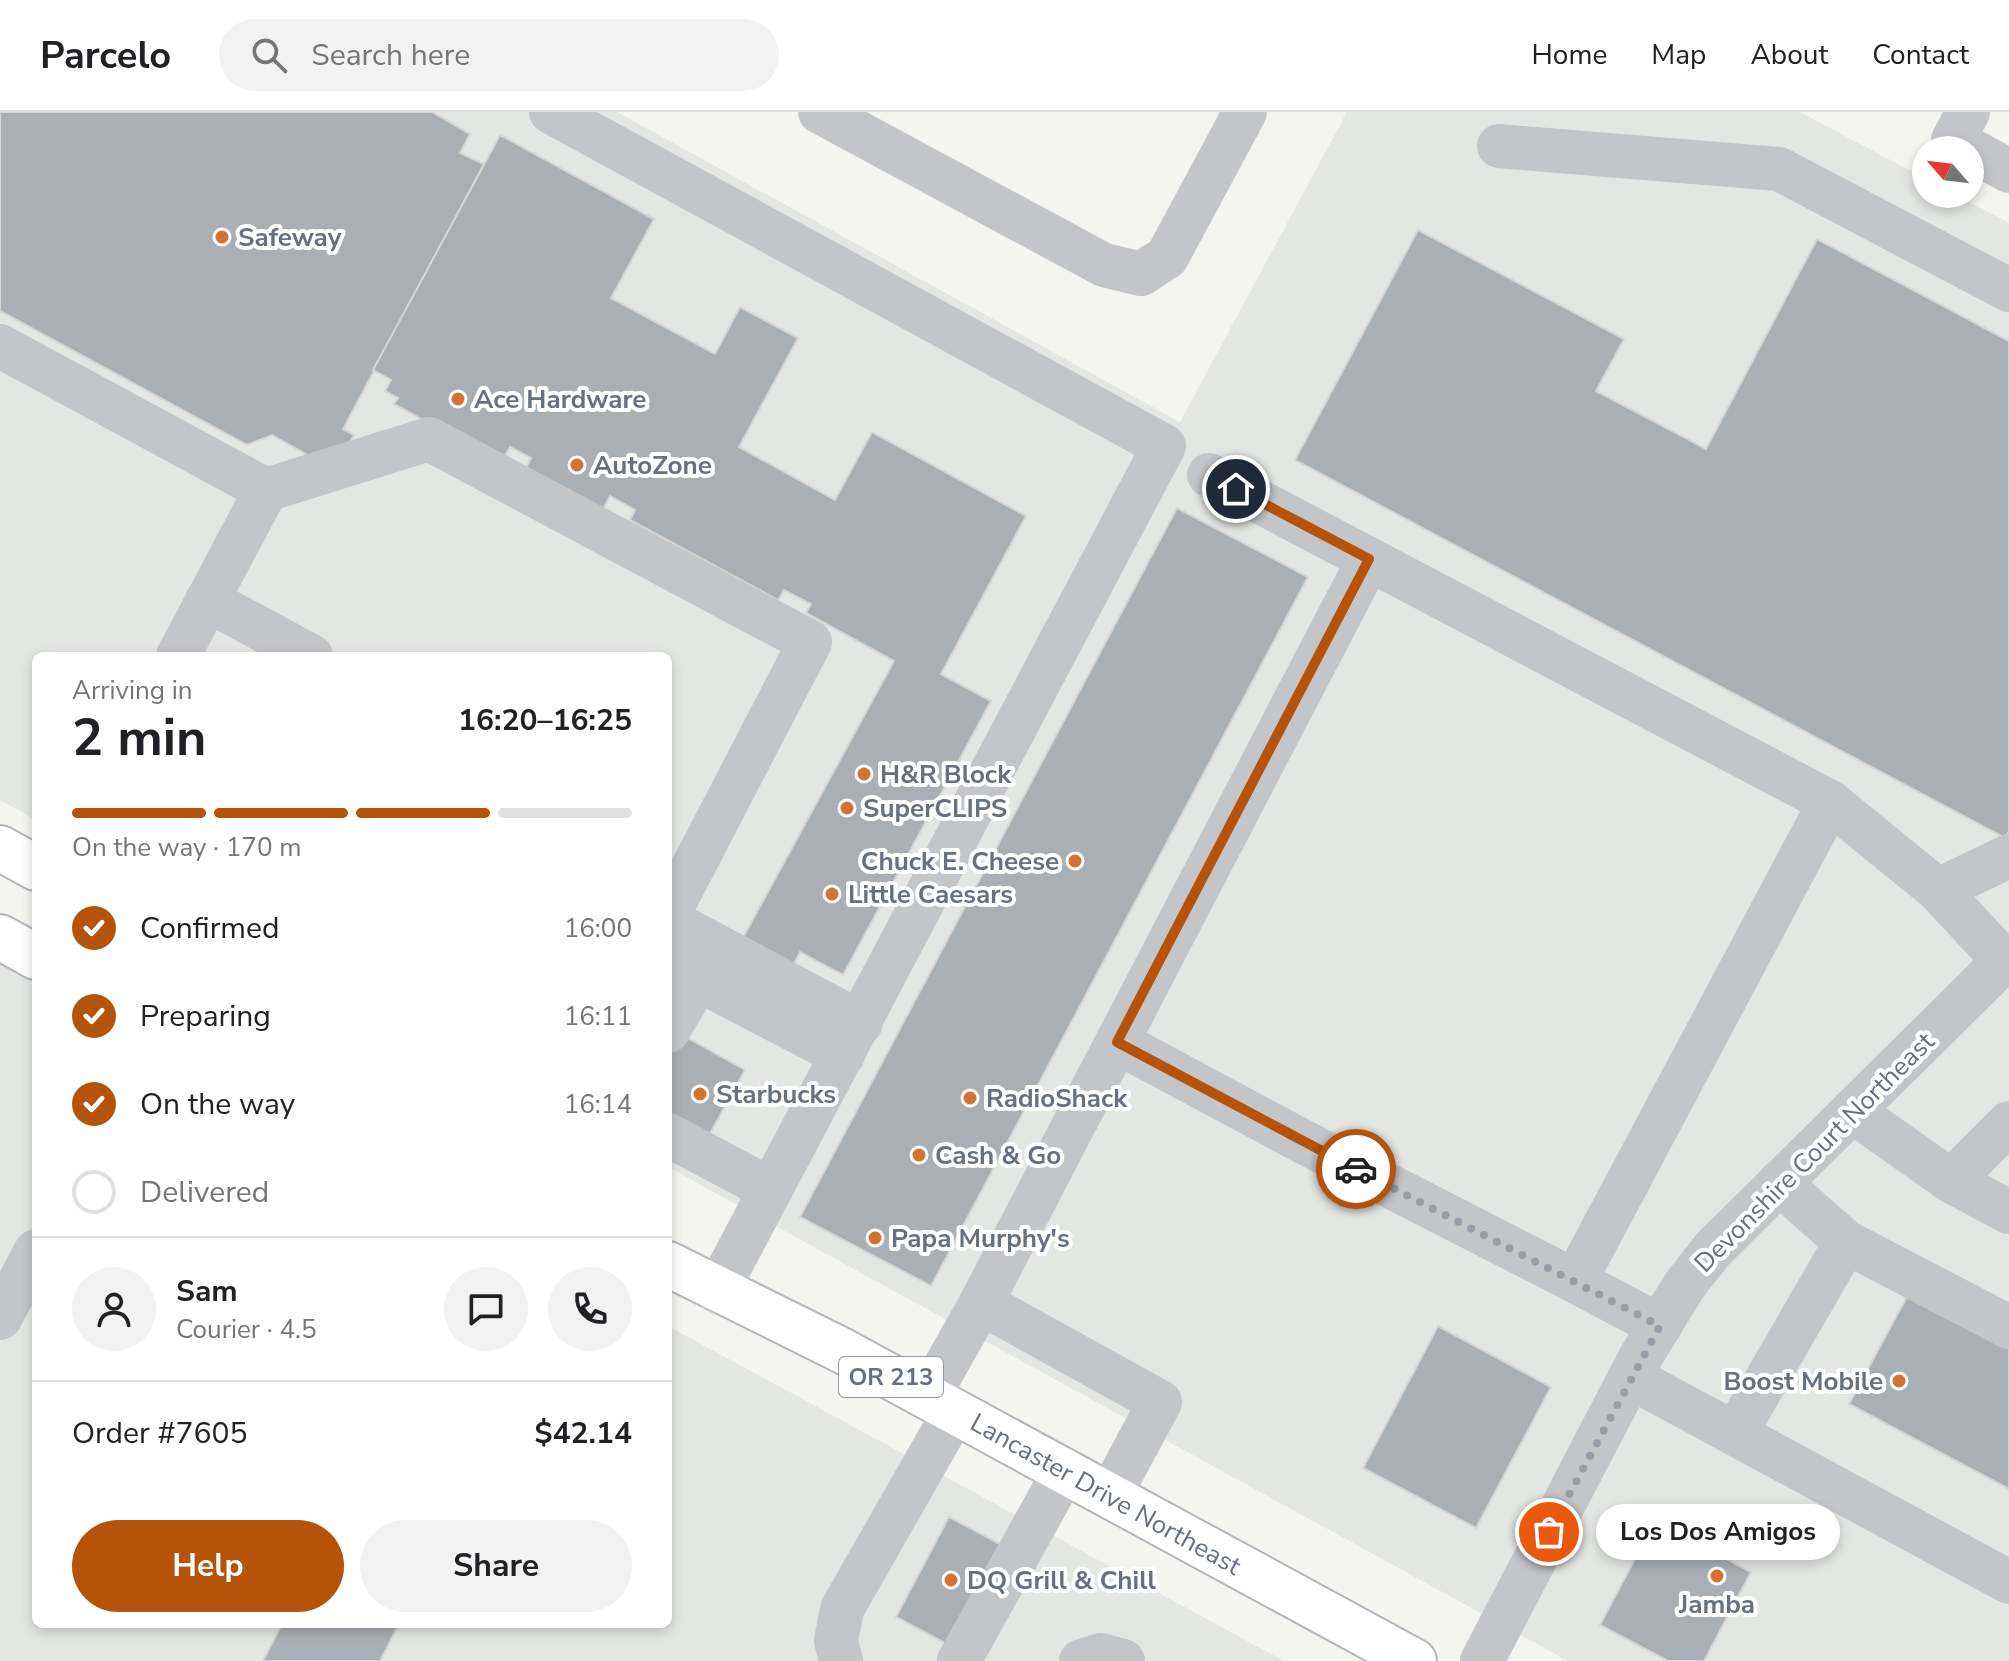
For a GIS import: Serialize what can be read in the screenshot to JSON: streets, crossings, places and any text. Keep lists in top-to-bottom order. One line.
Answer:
{"streets":{"main road":["OR 213","Lancaster Drive Northeast"],"street":["Devonshire Court Northeast"]},"places":["Safeway","Ace Hardware","AutoZone","H&R Block","SuperCLIPS","Chuck E. Cheese","Little Caesars","Starbucks","RadioShack","Cash & Go","Papa Murphy's","Boost Mobile","Los Dos Amigos","Jamba","DQ Grill & Chill"],"north":"top left","page":{"header":"Parcelo","search":"Search here","nav":["Home","Map","About","Contact"],"heading":["2 min","Arriving in","16:20–16:25"],"panel":["Sam","Courier · 4.5","Order #7605","$42.14"],"bar":"On the way · 170 m","list":[["Confirmed","16:00"],["Preparing","16:11"],["On the way","16:14"],"Delivered"],"bubble":"Los Dos Amigos","buttons":["Help","Share"]}}
